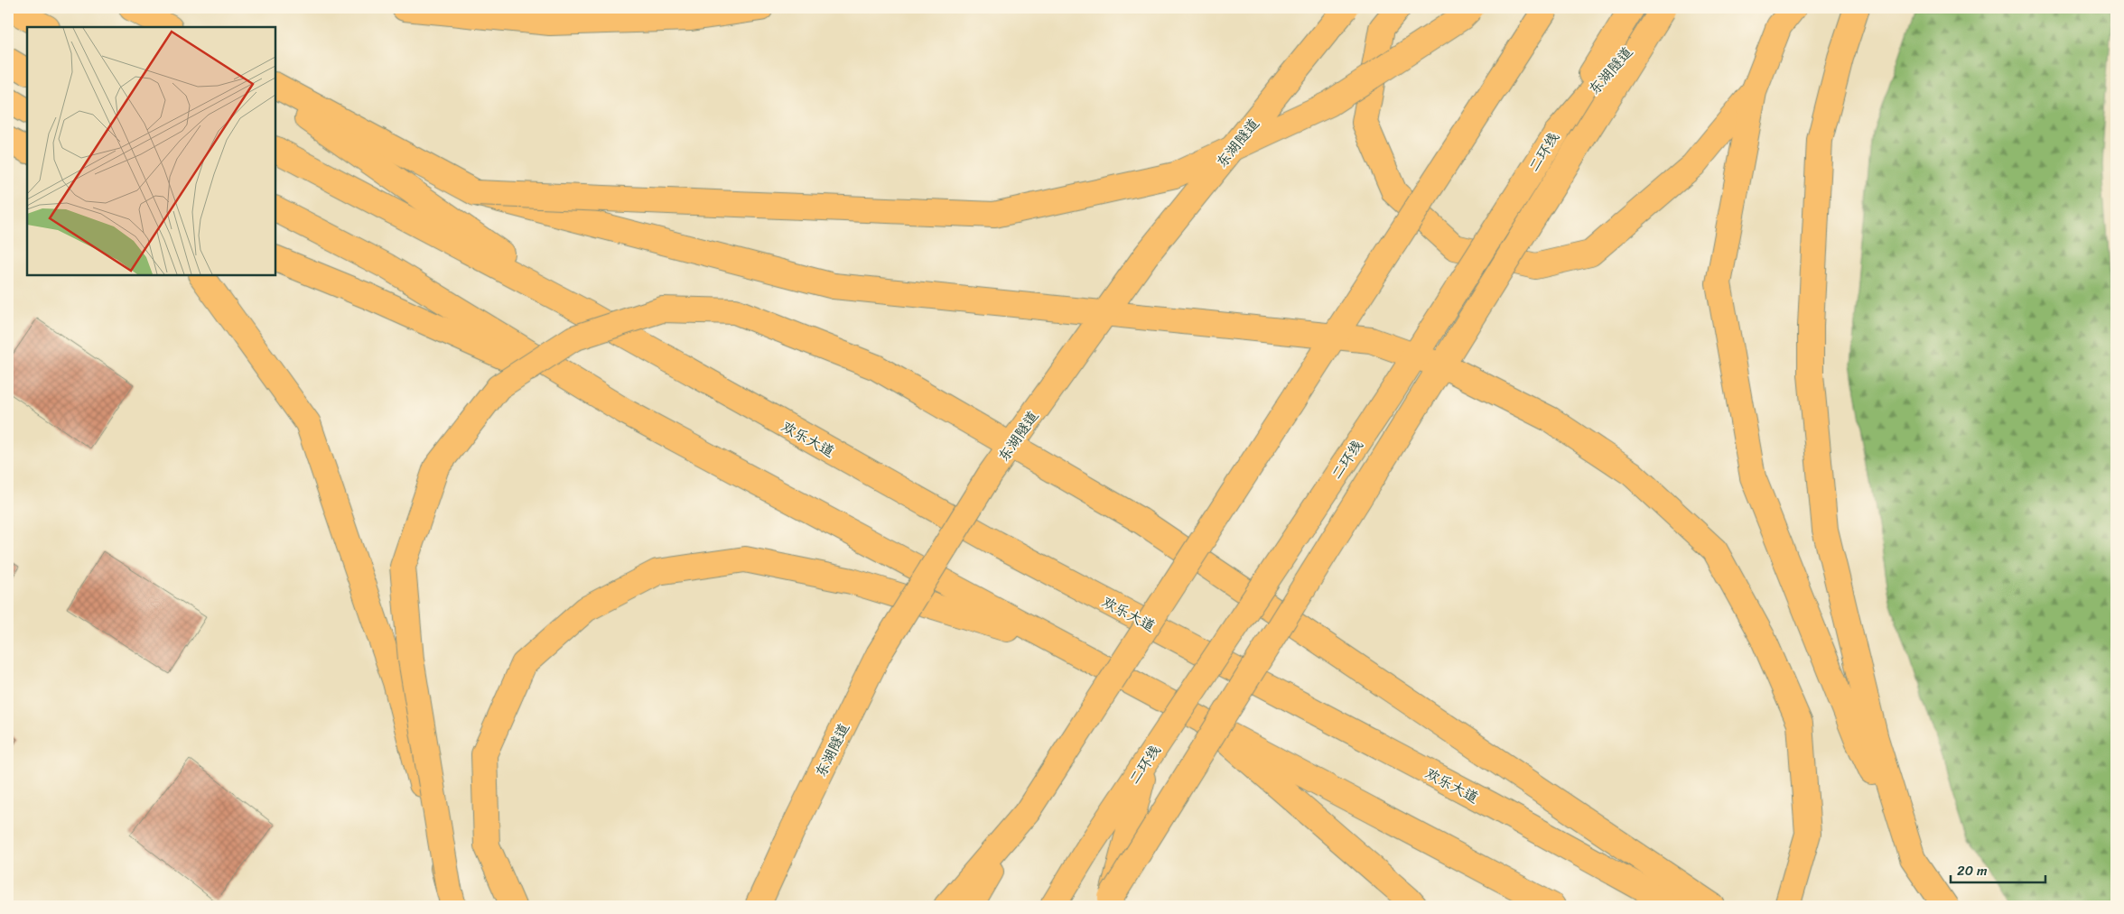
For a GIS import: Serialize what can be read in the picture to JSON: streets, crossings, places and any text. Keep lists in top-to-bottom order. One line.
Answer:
{"streets":{"main road":["东湖隧道","二环线","欢乐大道"]},"crossings":[["东湖隧道","二环线"]],"scale_bar":"20 m"}
